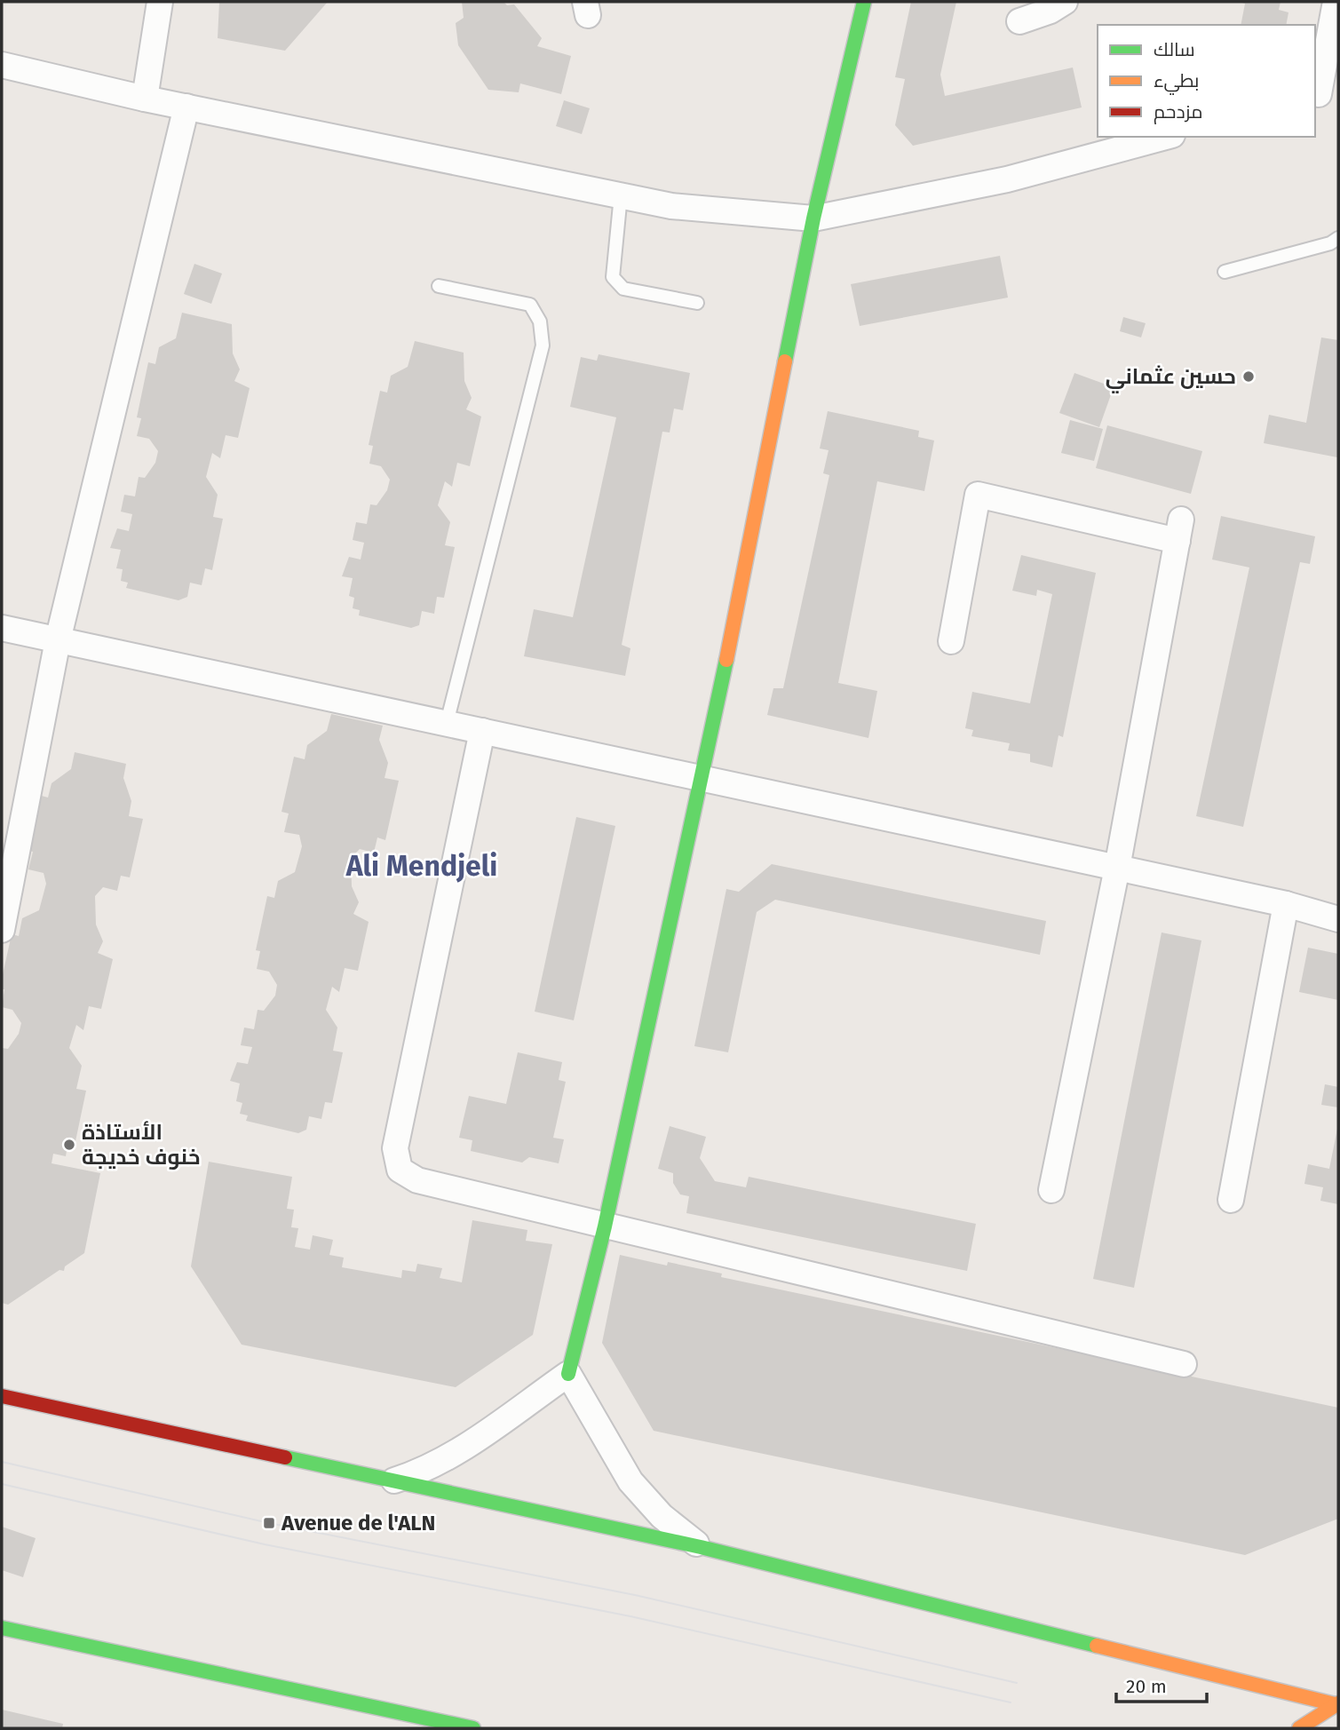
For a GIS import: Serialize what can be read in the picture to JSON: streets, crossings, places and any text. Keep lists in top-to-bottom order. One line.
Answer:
{"districts":["Ali Mendjeli"],"places":{"other":["حسين عثماني","الأستاذة خنوف خديجة"],"transit":["Avenue de l'ALN"]},"legend":["سالك","بطيء","مزدحم"],"scale_bar":"20 m"}
